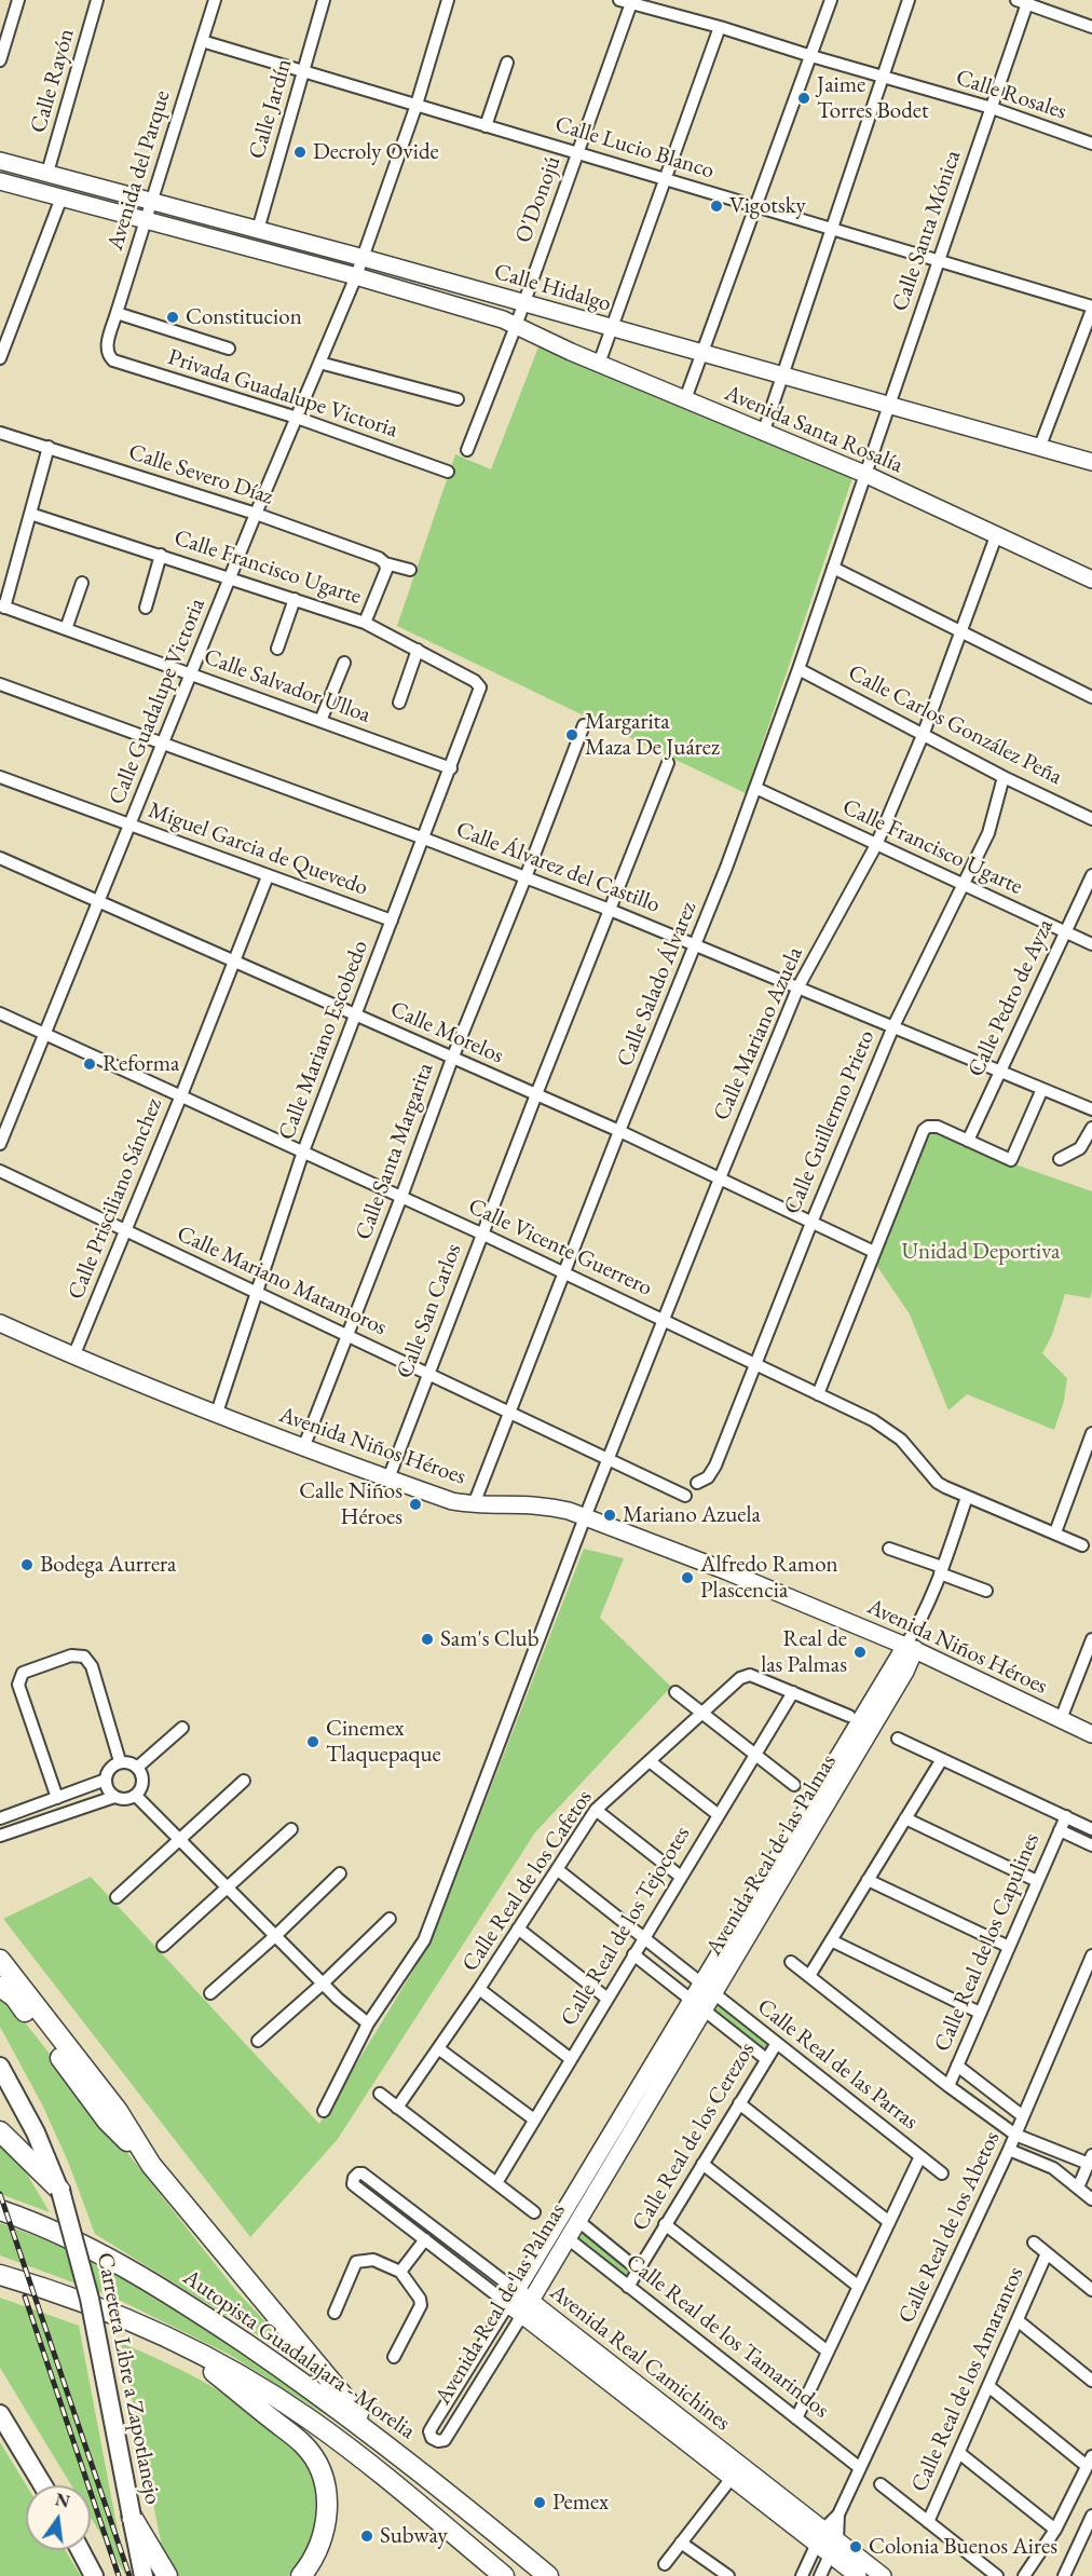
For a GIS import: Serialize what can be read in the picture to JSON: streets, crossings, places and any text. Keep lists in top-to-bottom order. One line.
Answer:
{"streets":{"highway":["Autopista Guadalajara - Morelia"],"main road":["Carretera Libre a Zapotlanejo"],"street":["Calle Rayón","Calle Rosales","Calle Jardín","Calle Lucio Blanco","Avenida del Parque","O'Donojú","Calle Santa Mónica","Calle Hidalgo","Privada Guadalupe Victoria","Avenida Santa Rosalía","Calle Severo Díaz","Calle Francisco Ugarte","Calle Salvador Ulloa","Calle Guadalupe Victoria","Calle Carlos González Peña","Miguel Garcia de Quevedo","Calle Álvarez del Castillo","Calle Salado Álvarez","Calle Pedro de Ayza","Calle Morelos","Calle Mariano Azuela","Calle Mariano Escobedo","Calle Guillermo Prieto","Calle Santa Margarita","Calle Prisciliano Sánchez","Calle Vicente Guerrero","Calle Mariano Matamoros","Calle San Carlos","Avenida Niños Héroes","Avenida Real de las Palmas","Calle Real de los Cafetos","Calle Real de los Tejocotes","Calle Real de los Capulines","Calle Real de las Parras","Calle Real de los Cerezos","Calle Real de los Abetos","Calle Real de los Tamarindos","Avenida Real Camichines","Calle Real de los Amarantos"]},"crossings":[["Calle Rayón","Calle Hidalgo"],["Calle Rosales","O'Donojú"],["Calle Rosales","Calle Santa Mónica"],["Calle Jardín","Calle Lucio Blanco"],["Calle Jardín","Calle Hidalgo"],["Calle Lucio Blanco","Avenida del Parque"],["Calle Lucio Blanco","O'Donojú"],["Calle Lucio Blanco","Calle Santa Mónica"],["Calle Lucio Blanco","Calle Guadalupe Victoria"],["Avenida del Parque","Calle Hidalgo"],["Avenida del Parque","Privada Guadalupe Victoria"],["O'Donojú","Calle Hidalgo"],["O'Donojú","Avenida Santa Rosalía"],["Calle Santa Mónica","Calle Hidalgo"],["Calle Santa Mónica","Avenida Santa Rosalía"],["Calle Santa Mónica","Calle Salado Álvarez"],["Calle Hidalgo","Avenida Santa Rosalía"],["Calle Hidalgo","Calle Guadalupe Victoria"],["Privada Guadalupe Victoria","Calle Guadalupe Victoria"],["Avenida Santa Rosalía","Calle Salado Álvarez"],["Avenida Santa Rosalía","Calle Mariano Azuela"],["Calle Severo Díaz","Calle Guadalupe Victoria"],["Calle Francisco Ugarte","Calle Guadalupe Victoria"],["Calle Francisco Ugarte","Calle Salado Álvarez"],["Calle Francisco Ugarte","Calle Pedro de Ayza"],["Calle Francisco Ugarte","Calle Mariano Azuela"],["Calle Francisco Ugarte","Calle Mariano Escobedo"],["Calle Francisco Ugarte","Calle Guillermo Prieto"],["Calle Salvador Ulloa","Calle Guadalupe Victoria"],["Calle Salvador Ulloa","Calle Mariano Escobedo"],["Calle Guadalupe Victoria","Miguel Garcia de Quevedo"],["Calle Guadalupe Victoria","Calle Álvarez del Castillo"],["Calle Guadalupe Victoria","Calle Morelos"],["Calle Guadalupe Victoria","Calle Vicente Guerrero"],["Calle Carlos González Peña","Calle Salado Álvarez"],["Calle Carlos González Peña","Calle Mariano Azuela"],["Calle Carlos González Peña","Calle Guillermo Prieto"],["Miguel Garcia de Quevedo","Calle Mariano Escobedo"],["Miguel Garcia de Quevedo","Calle Prisciliano Sánchez"],["Calle Álvarez del Castillo","Calle Salado Álvarez"],["Calle Álvarez del Castillo","Calle Pedro de Ayza"],["Calle Álvarez del Castillo","Calle Mariano Azuela"],["Calle Álvarez del Castillo","Calle Mariano Escobedo"],["Calle Álvarez del Castillo","Calle Guillermo Prieto"],["Calle Álvarez del Castillo","Calle Santa Margarita"],["Calle Álvarez del Castillo","Calle San Carlos"],["Calle Salado Álvarez","Calle Morelos"],["Calle Salado Álvarez","Calle Vicente Guerrero"],["Calle Salado Álvarez","Calle Mariano Matamoros"],["Calle Salado Álvarez","Avenida Niños Héroes"],["Calle Morelos","Calle Mariano Azuela"],["Calle Morelos","Calle Mariano Escobedo"],["Calle Morelos","Calle Guillermo Prieto"],["Calle Morelos","Calle Santa Margarita"],["Calle Morelos","Calle Prisciliano Sánchez"],["Calle Morelos","Calle San Carlos"],["Calle Mariano Azuela","Calle Vicente Guerrero"],["Calle Mariano Azuela","Calle Mariano Matamoros"],["Calle Mariano Azuela","Avenida Niños Héroes"],["Calle Mariano Escobedo","Calle Vicente Guerrero"],["Calle Mariano Escobedo","Calle Mariano Matamoros"],["Calle Mariano Escobedo","Avenida Niños Héroes"],["Calle Guillermo Prieto","Calle Vicente Guerrero"],["Calle Santa Margarita","Calle Vicente Guerrero"],["Calle Santa Margarita","Calle Mariano Matamoros"],["Calle Santa Margarita","Avenida Niños Héroes"],["Calle Prisciliano Sánchez","Calle Vicente Guerrero"],["Calle Prisciliano Sánchez","Calle Mariano Matamoros"],["Calle Prisciliano Sánchez","Avenida Niños Héroes"],["Calle Vicente Guerrero","Calle San Carlos"],["Calle Vicente Guerrero","Avenida Real de las Palmas"],["Calle Mariano Matamoros","Calle San Carlos"],["Calle San Carlos","Avenida Niños Héroes"],["Avenida Niños Héroes","Avenida Real de las Palmas"],["Avenida Real de las Palmas","Calle Real de las Parras"],["Avenida Real de las Palmas","Calle Real de los Tamarindos"],["Avenida Real de las Palmas","Avenida Real Camichines"],["Calle Real de los Cafetos","Calle Real de los Tejocotes"],["Calle Real de los Cafetos","Calle Real de las Parras"],["Calle Real de los Tejocotes","Calle Real de las Parras"],["Calle Real de las Parras","Calle Real de los Cerezos"],["Calle Real de los Cerezos","Calle Real de los Tamarindos"],["Calle Real de los Abetos","Calle Real de los Tamarindos"],["Calle Real de los Abetos","Avenida Real Camichines"]],"parks":["Unidad Deportiva"],"places":["Jaime Torres Bodet","Decroly Ovide","Vigotsky","Constitucion","Margarita Maza De Juárez","Reforma","Calle Niños Héroes","Mariano Azuela","Bodega Aurrera","Alfredo Ramon Plascencia","Sam's Club","Real de las Palmas","Cinemex Tlaquepaque","Pemex","Subway","Colonia Buenos Aires"],"north":"top"}
